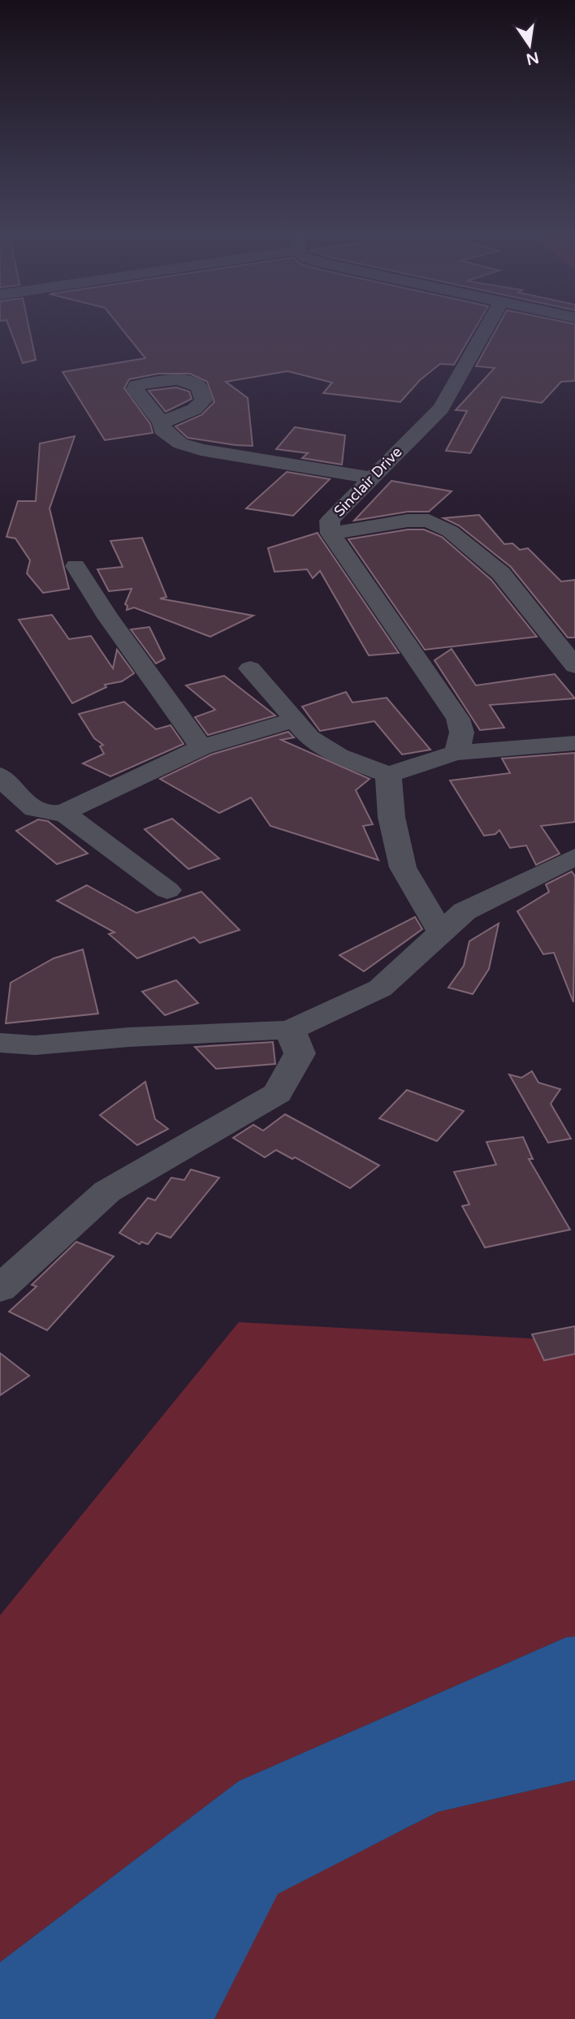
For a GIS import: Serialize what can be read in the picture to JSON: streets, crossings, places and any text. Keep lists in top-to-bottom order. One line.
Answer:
{"streets":{"street":["Sinclair Drive"]},"north":"bottom"}
